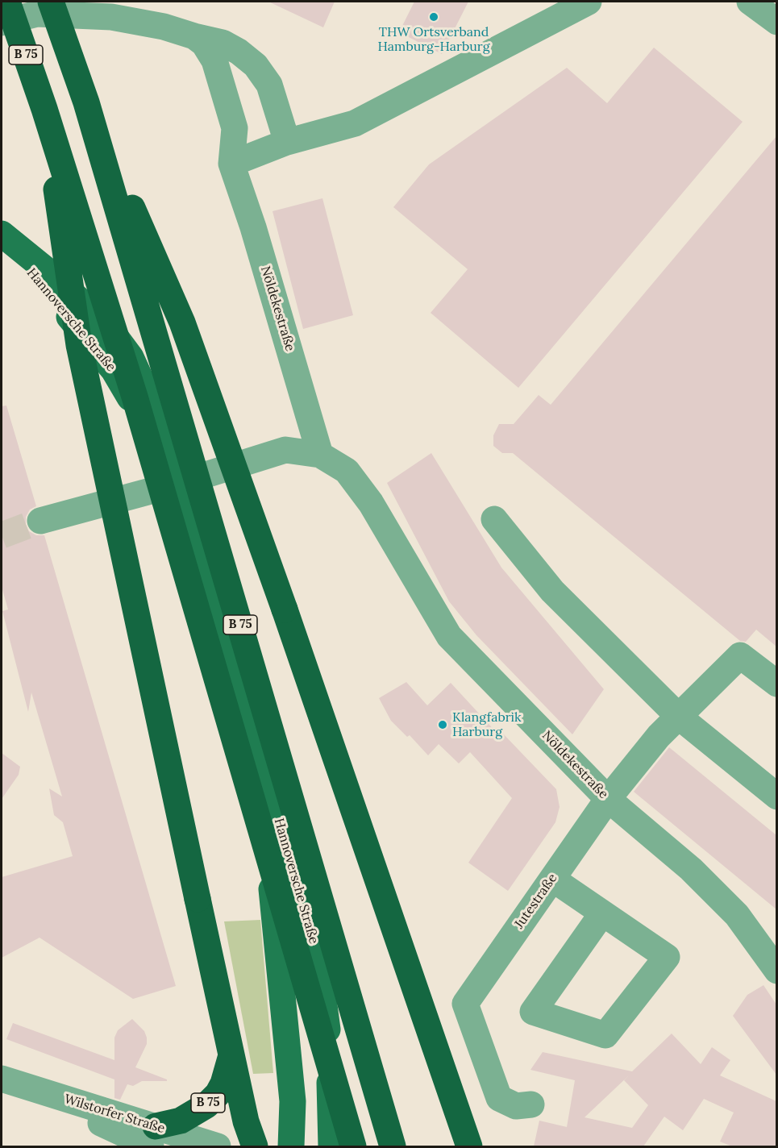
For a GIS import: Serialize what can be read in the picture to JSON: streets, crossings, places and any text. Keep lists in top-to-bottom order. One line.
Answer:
{"streets":{"highway":["B 75"],"main road":["Hannoversche Straße"],"street":["Nöldekestraße","Jutestraße","Wilstorfer Straße"]},"crossings":[["B 75","Wilstorfer Straße"],["Nöldekestraße","Hannoversche Straße"],["Nöldekestraße","Jutestraße"]],"places":["THW Ortsverband Hamburg-Harburg","Klangfabrik Harburg"]}
